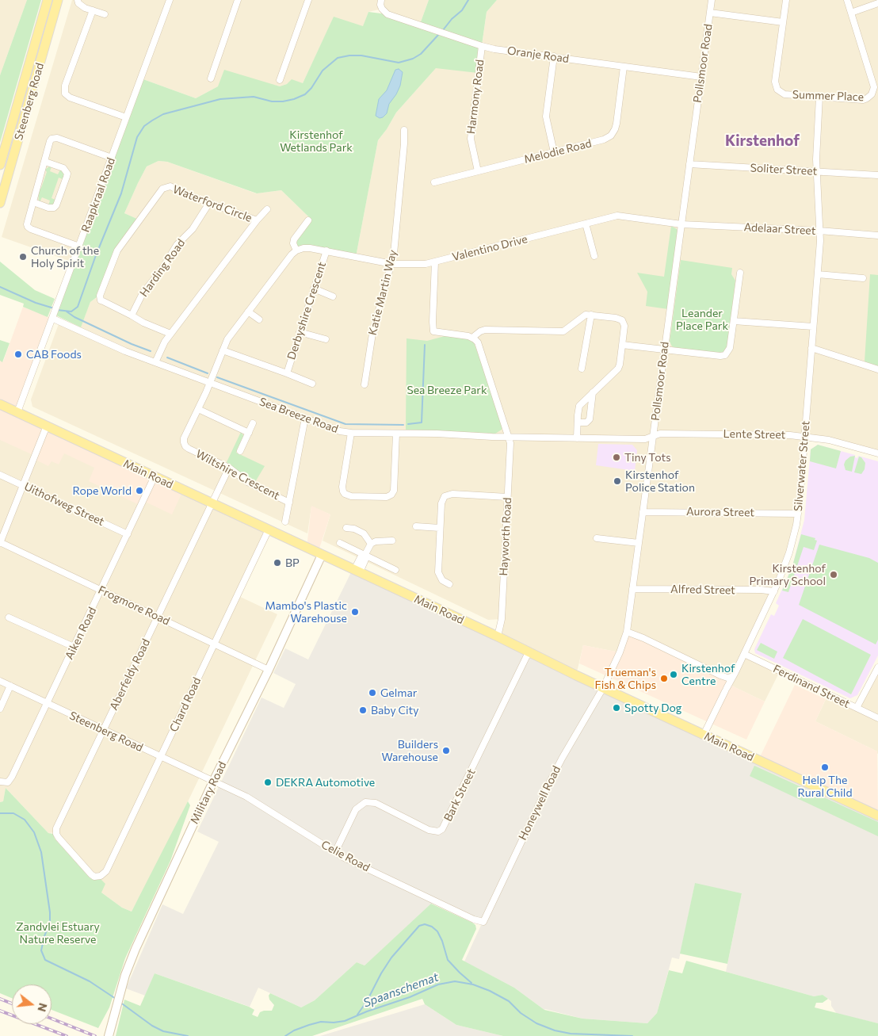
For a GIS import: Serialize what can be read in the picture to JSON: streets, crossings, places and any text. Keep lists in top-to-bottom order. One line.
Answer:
{"streets":{"main road":["Steenberg Road","Main Road","Military Road"],"street":["Oranje Road","Pollsmoor Road","Summer Place","Harmony Road","Melodie Road","Soliter Street","Raapkraal Road","Waterford Circle","Adelaar Street","Valentino Drive","Harding Road","Katie Martin Way","Derbyshire Crescent","Sea Breeze Road","Lente Street","Silverwater Street","Wiltshire Crescent","Uithofweg Street","Aurora Street","Hayworth Road","Alfred Street","Frogmore Road","Aiken Road","Aberfeldy Road","Ferdinand Street","Chard Road","Bark Street","Honeywell Road","Celie Road"]},"crossings":[["Oranje Road","Pollsmoor Road"],["Oranje Road","Harmony Road"],["Oranje Road","Melodie Road"],["Pollsmoor Road","Soliter Street"],["Pollsmoor Road","Adelaar Street"],["Pollsmoor Road","Valentino Drive"],["Pollsmoor Road","Sea Breeze Road"],["Pollsmoor Road","Lente Street"],["Pollsmoor Road","Main Road"],["Pollsmoor Road","Aurora Street"],["Pollsmoor Road","Alfred Street"],["Pollsmoor Road","Honeywell Road"],["Summer Place","Silverwater Street"],["Harmony Road","Melodie Road"],["Steenberg Road","Aiken Road"],["Steenberg Road","Aberfeldy Road"],["Steenberg Road","Chard Road"],["Steenberg Road","Military Road"],["Steenberg Road","Celie Road"],["Soliter Street","Silverwater Street"],["Raapkraal Road","Sea Breeze Road"],["Raapkraal Road","Main Road"],["Waterford Circle","Harding Road"],["Waterford Circle","Sea Breeze Road"],["Adelaar Street","Valentino Drive"],["Adelaar Street","Silverwater Street"],["Valentino Drive","Katie Martin Way"],["Valentino Drive","Derbyshire Crescent"],["Sea Breeze Road","Lente Street"],["Sea Breeze Road","Wiltshire Crescent"],["Sea Breeze Road","Hayworth Road"],["Lente Street","Silverwater Street"],["Silverwater Street","Main Road"],["Silverwater Street","Aurora Street"],["Silverwater Street","Alfred Street"],["Silverwater Street","Ferdinand Street"],["Main Road","Hayworth Road"],["Main Road","Aiken Road"],["Main Road","Aberfeldy Road"],["Main Road","Chard Road"],["Main Road","Military Road"],["Main Road","Bark Street"],["Main Road","Honeywell Road"],["Wiltshire Crescent","Aberfeldy Road"],["Uithofweg Street","Aiken Road"],["Frogmore Road","Aiken Road"],["Frogmore Road","Aberfeldy Road"],["Frogmore Road","Chard Road"],["Frogmore Road","Military Road"],["Aberfeldy Road","Chard Road"],["Military Road","Celie Road"],["Bark Street","Celie Road"],["Honeywell Road","Celie Road"]],"districts":["Kirstenhof"],"water":["Spaanschemat"],"parks":["Kirstenhof Wetlands Park","Leander Place Park","Sea Breeze Park","Zandvlei Estuary Nature Reserve"],"places":["Church of the Holy Spirit","CAB Foods","Tiny Tots","Kirstenhof Police Station","Rope World","BP","Kirstenhof Primary School","Mambo's Plastic Warehouse","Kirstenhof Centre","Trueman's Fish & Chips","Gelmar","Spotty Dog","Baby City","Builders Warehouse","Help The Rural Child","DEKRA Automotive"],"north":"right"}
